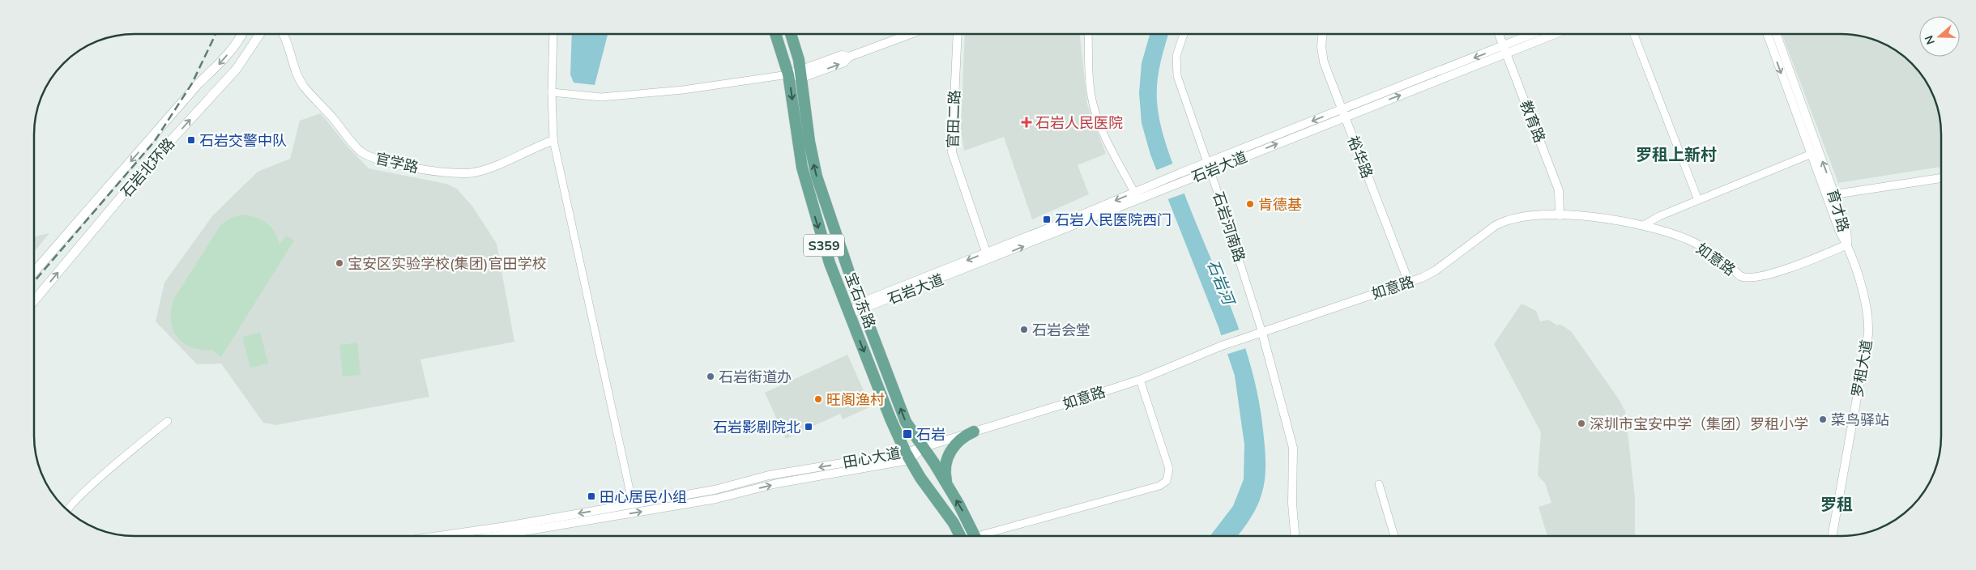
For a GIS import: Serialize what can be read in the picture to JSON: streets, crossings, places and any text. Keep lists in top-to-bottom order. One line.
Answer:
{"streets":{"main road":["石岩北环路","S359","宝石东路"],"street":["官田二路","教育路","裕华路","官学路","石岩大道","育才路","石岩河南路","如意路","罗租大道","田心大道"]},"crossings":[["官田二路","石岩大道"],["教育路","石岩大道"],["教育路","如意路"],["裕华路","石岩大道"],["裕华路","如意路"],["石岩大道","石岩河南路"],["石岩大道","宝石东路"],["育才路","如意路"],["育才路","罗租大道"],["石岩河南路","如意路"],["如意路","宝石东路"],["如意路","罗租大道"],["如意路","田心大道"],["宝石东路","田心大道"]],"districts":["罗租上新村","罗租"],"water":["石岩河"],"places":{"health":["石岩人民医院"],"transit":["石岩交警中队","石岩人民医院西门","石岩影剧院北","石岩","田心居民小组"],"other":["肯德基","宝安区实验学校(集团)官田学校","石岩会堂","石岩街道办","旺阁渔村","菜鸟驿站","深圳市宝安中学（集团）罗租小学"]},"north":"left"}
